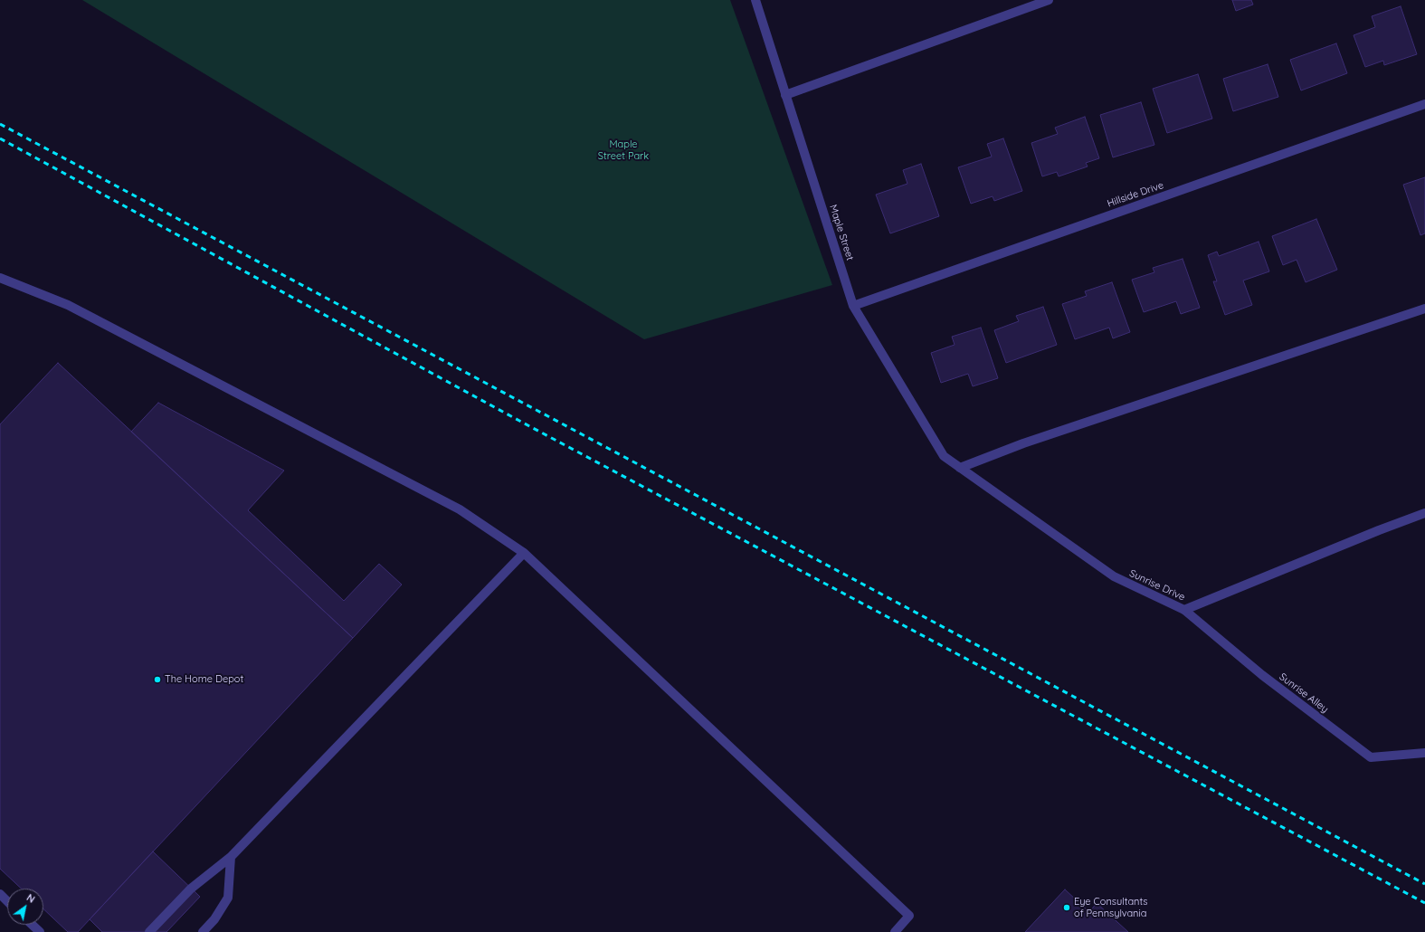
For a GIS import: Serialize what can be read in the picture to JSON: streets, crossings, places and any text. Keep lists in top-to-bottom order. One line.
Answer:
{"streets":{"street":["Hillside Drive","Maple Street","Sunrise Drive","Sunrise Alley"]},"crossings":[["Hillside Drive","Maple Street"],["Maple Street","Sunrise Drive"],["Sunrise Drive","Sunrise Alley"]],"parks":["Maple Street Park"],"places":["The Home Depot","Eye Consultants of Pennsylvania"],"north":"top right"}
